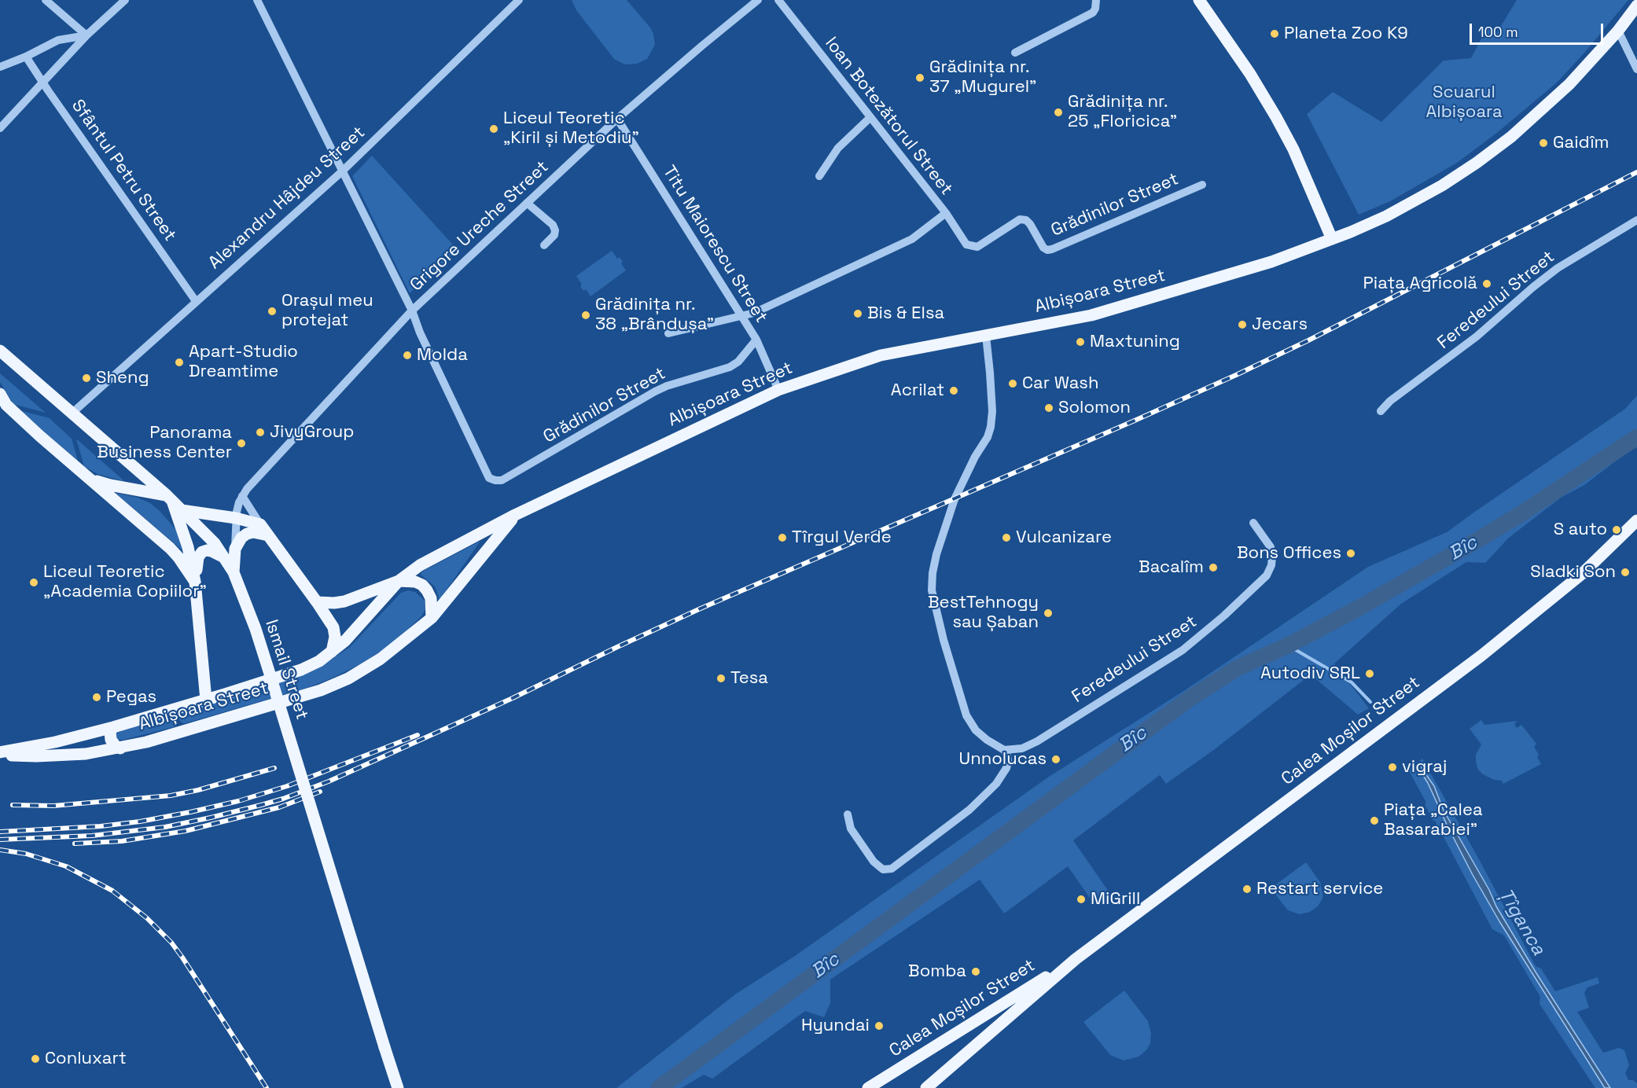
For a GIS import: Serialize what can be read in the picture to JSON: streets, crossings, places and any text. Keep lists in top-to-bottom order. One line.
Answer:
{"streets":{"main road":["Albișoara Street","Ismail Street","Calea Moșilor Street"],"street":["Ioan Botezătorul Street","Sfântul Petru Street","Alexandru Hâjdeu Street","Grădinilor Street","Grigore Ureche Street","Titu Maiorescu Street","Feredeului Street"]},"crossings":[["Ioan Botezătorul Street","Grădinilor Street"],["Sfântul Petru Street","Alexandru Hâjdeu Street"],["Alexandru Hâjdeu Street","Ismail Street"],["Grădinilor Street","Grigore Ureche Street"],["Grădinilor Street","Titu Maiorescu Street"],["Grigore Ureche Street","Titu Maiorescu Street"],["Titu Maiorescu Street","Albișoara Street"]],"water":["Bîc","Țîganca"],"parks":["Scuarul Albișoara"],"places":["Planeta Zoo K9","Grădinița nr. 37 „Mugurel”","Grădinița nr. 25 „Floricica”","Liceul Teoretic „Kiril și Metodiu”","Gaidîm","Piața Agricolă","Orașul meu protejat","Bis & Elsa","Grădinița nr. 38 „Brândușa”","Jecars","Maxtuning","Molda","Apart-Studio Dreamtime","Sheng","Car Wash","Acrilat","Solomon","JivyGroup","Panorama Business Center","S auto","Tîrgul Verde","Vulcanizare","Bons Offices","Bacalîm","Sladki Son","Liceul Teoretic „Academia Copiilor”","BestTehnogy sau Șaban","Autodiv SRL","Tesa","Pegas","Unnolucas","vigraj","Piața „Calea Basarabiei”","Restart service","MiGrill","Bomba","Hyundai","Conluxart"],"scale_bar":"100 m"}
